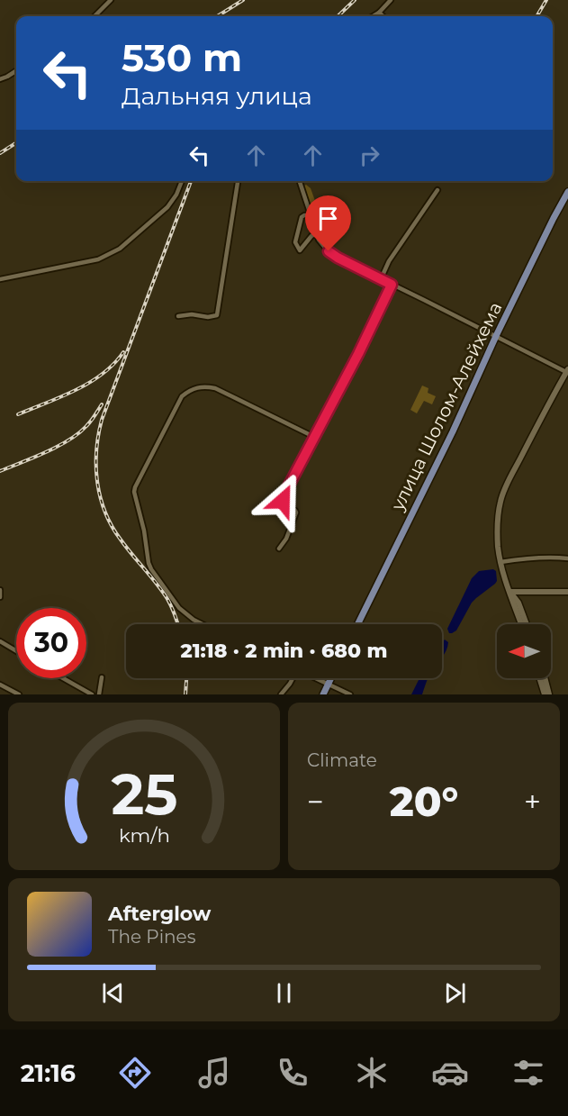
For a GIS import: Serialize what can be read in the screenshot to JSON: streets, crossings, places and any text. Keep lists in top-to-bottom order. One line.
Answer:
{"streets":{"main road":["улица Шолом-Алейхема"]},"north":"left","page":{"turn":["530 m","Дальняя улица"],"limit":"30","trip":"21:18 · 2 min · 680 m","tile":"Climate","heat":["−","20°","+"],"song":["Afterglow","The Pines"],"tabs":"21:16","gauge":["25","km/h"]}}
